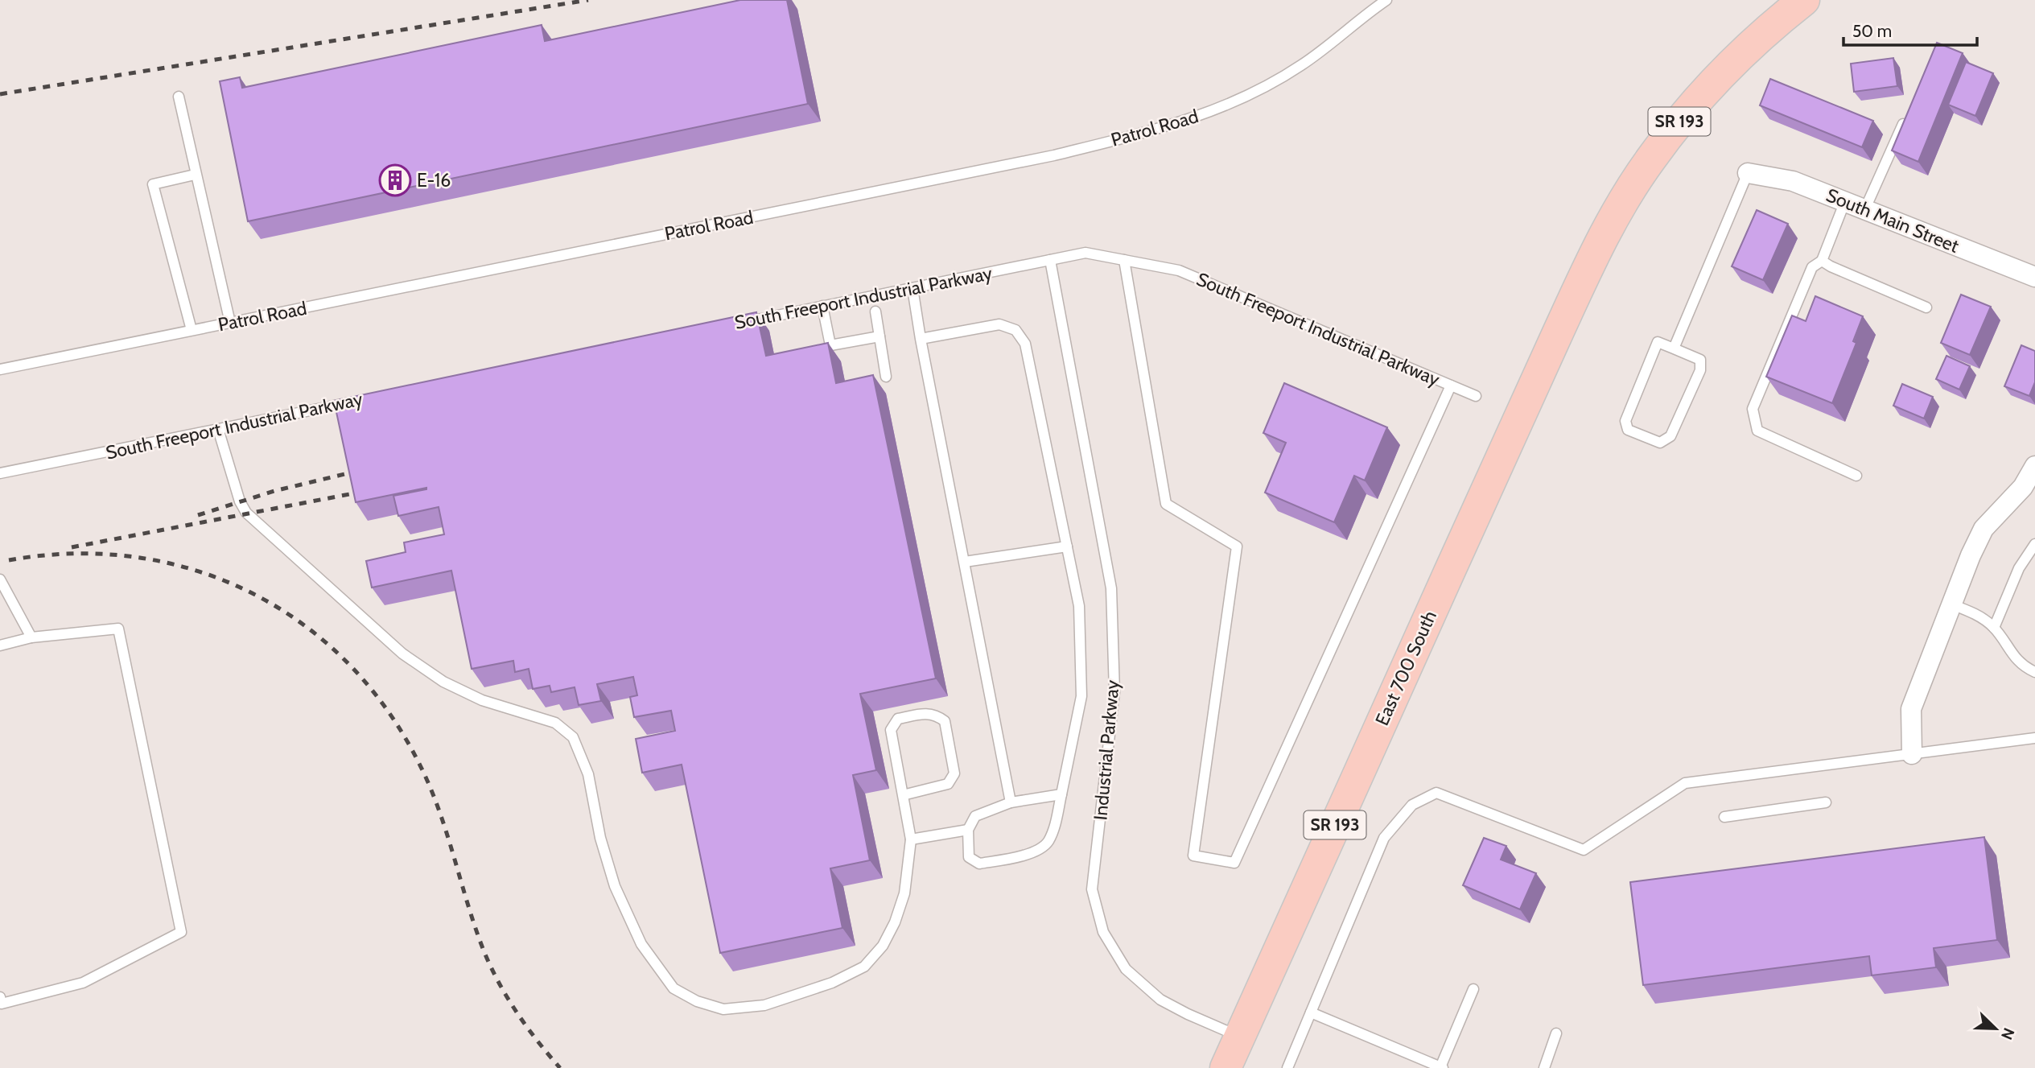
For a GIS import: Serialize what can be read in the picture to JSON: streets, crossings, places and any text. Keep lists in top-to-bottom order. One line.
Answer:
{"streets":{"main road":["SR 193","East 700 South"],"street":["South Main Street"],"lane":["Patrol Road","South Freeport Industrial Parkway","Industrial Parkway"]},"crossings":[["South Freeport Industrial Parkway","Industrial Parkway"],["East 700 South","Industrial Parkway"]],"places":{"building":["E-16"]},"scale_bar":"50 m","north":"bottom right"}
